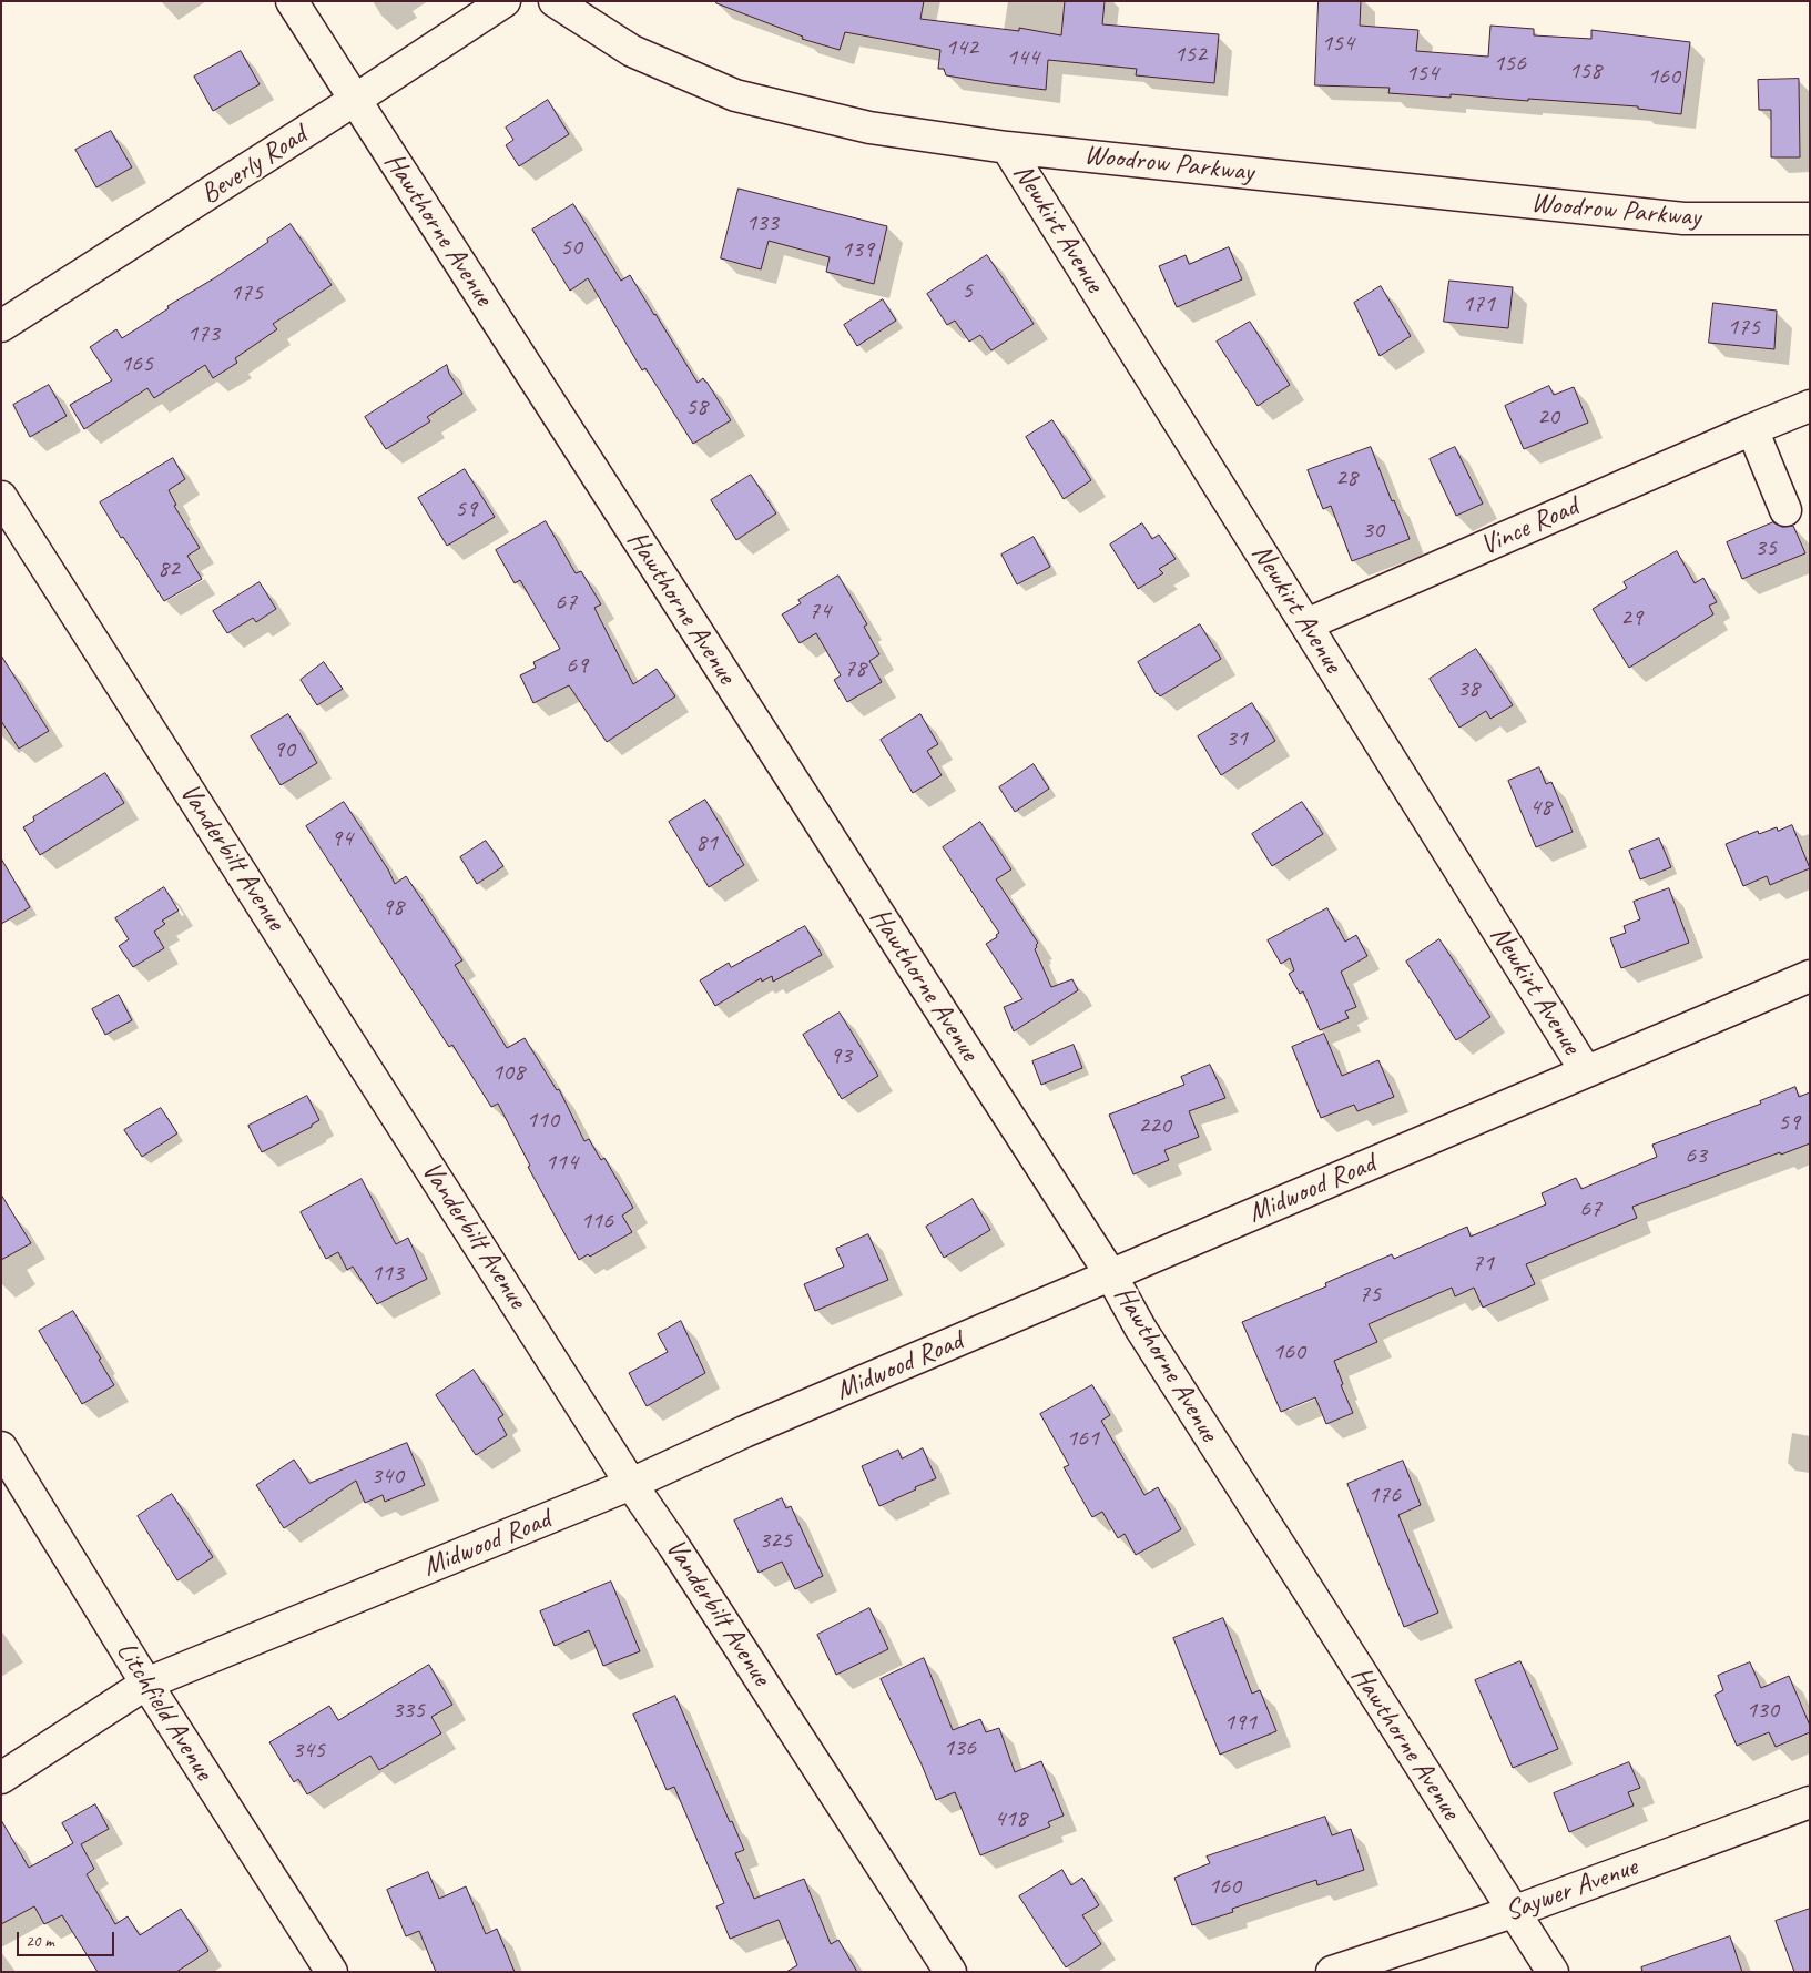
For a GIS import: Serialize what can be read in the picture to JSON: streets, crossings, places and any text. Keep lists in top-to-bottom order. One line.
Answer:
{"streets":{"street":["Woodrow Parkway","Beverly Road","Newkirt Avenue","Hawthorne Avenue","Vince Road","Vanderbilt Avenue","Midwood Road","Litchfield Avenue","Saywer Avenue"]},"crossings":[["Woodrow Parkway","Newkirt Avenue"],["Beverly Road","Hawthorne Avenue"],["Newkirt Avenue","Vince Road"],["Newkirt Avenue","Midwood Road"],["Hawthorne Avenue","Midwood Road"],["Hawthorne Avenue","Saywer Avenue"],["Vanderbilt Avenue","Midwood Road"],["Midwood Road","Litchfield Avenue"]],"house_numbers":["154","142","152","144","156","158","154","160","133","50","139","5","175","171","175","173","165","58","20","28","59","30","35","82","67","74","29","69","78","38","31","90","48","94","81","98","93","108","110","59","220","63","114","67","116","71","113","75","160","161","340","176","325","335","130","191","136","345","418","160"],"scale_bar":"20 m"}
